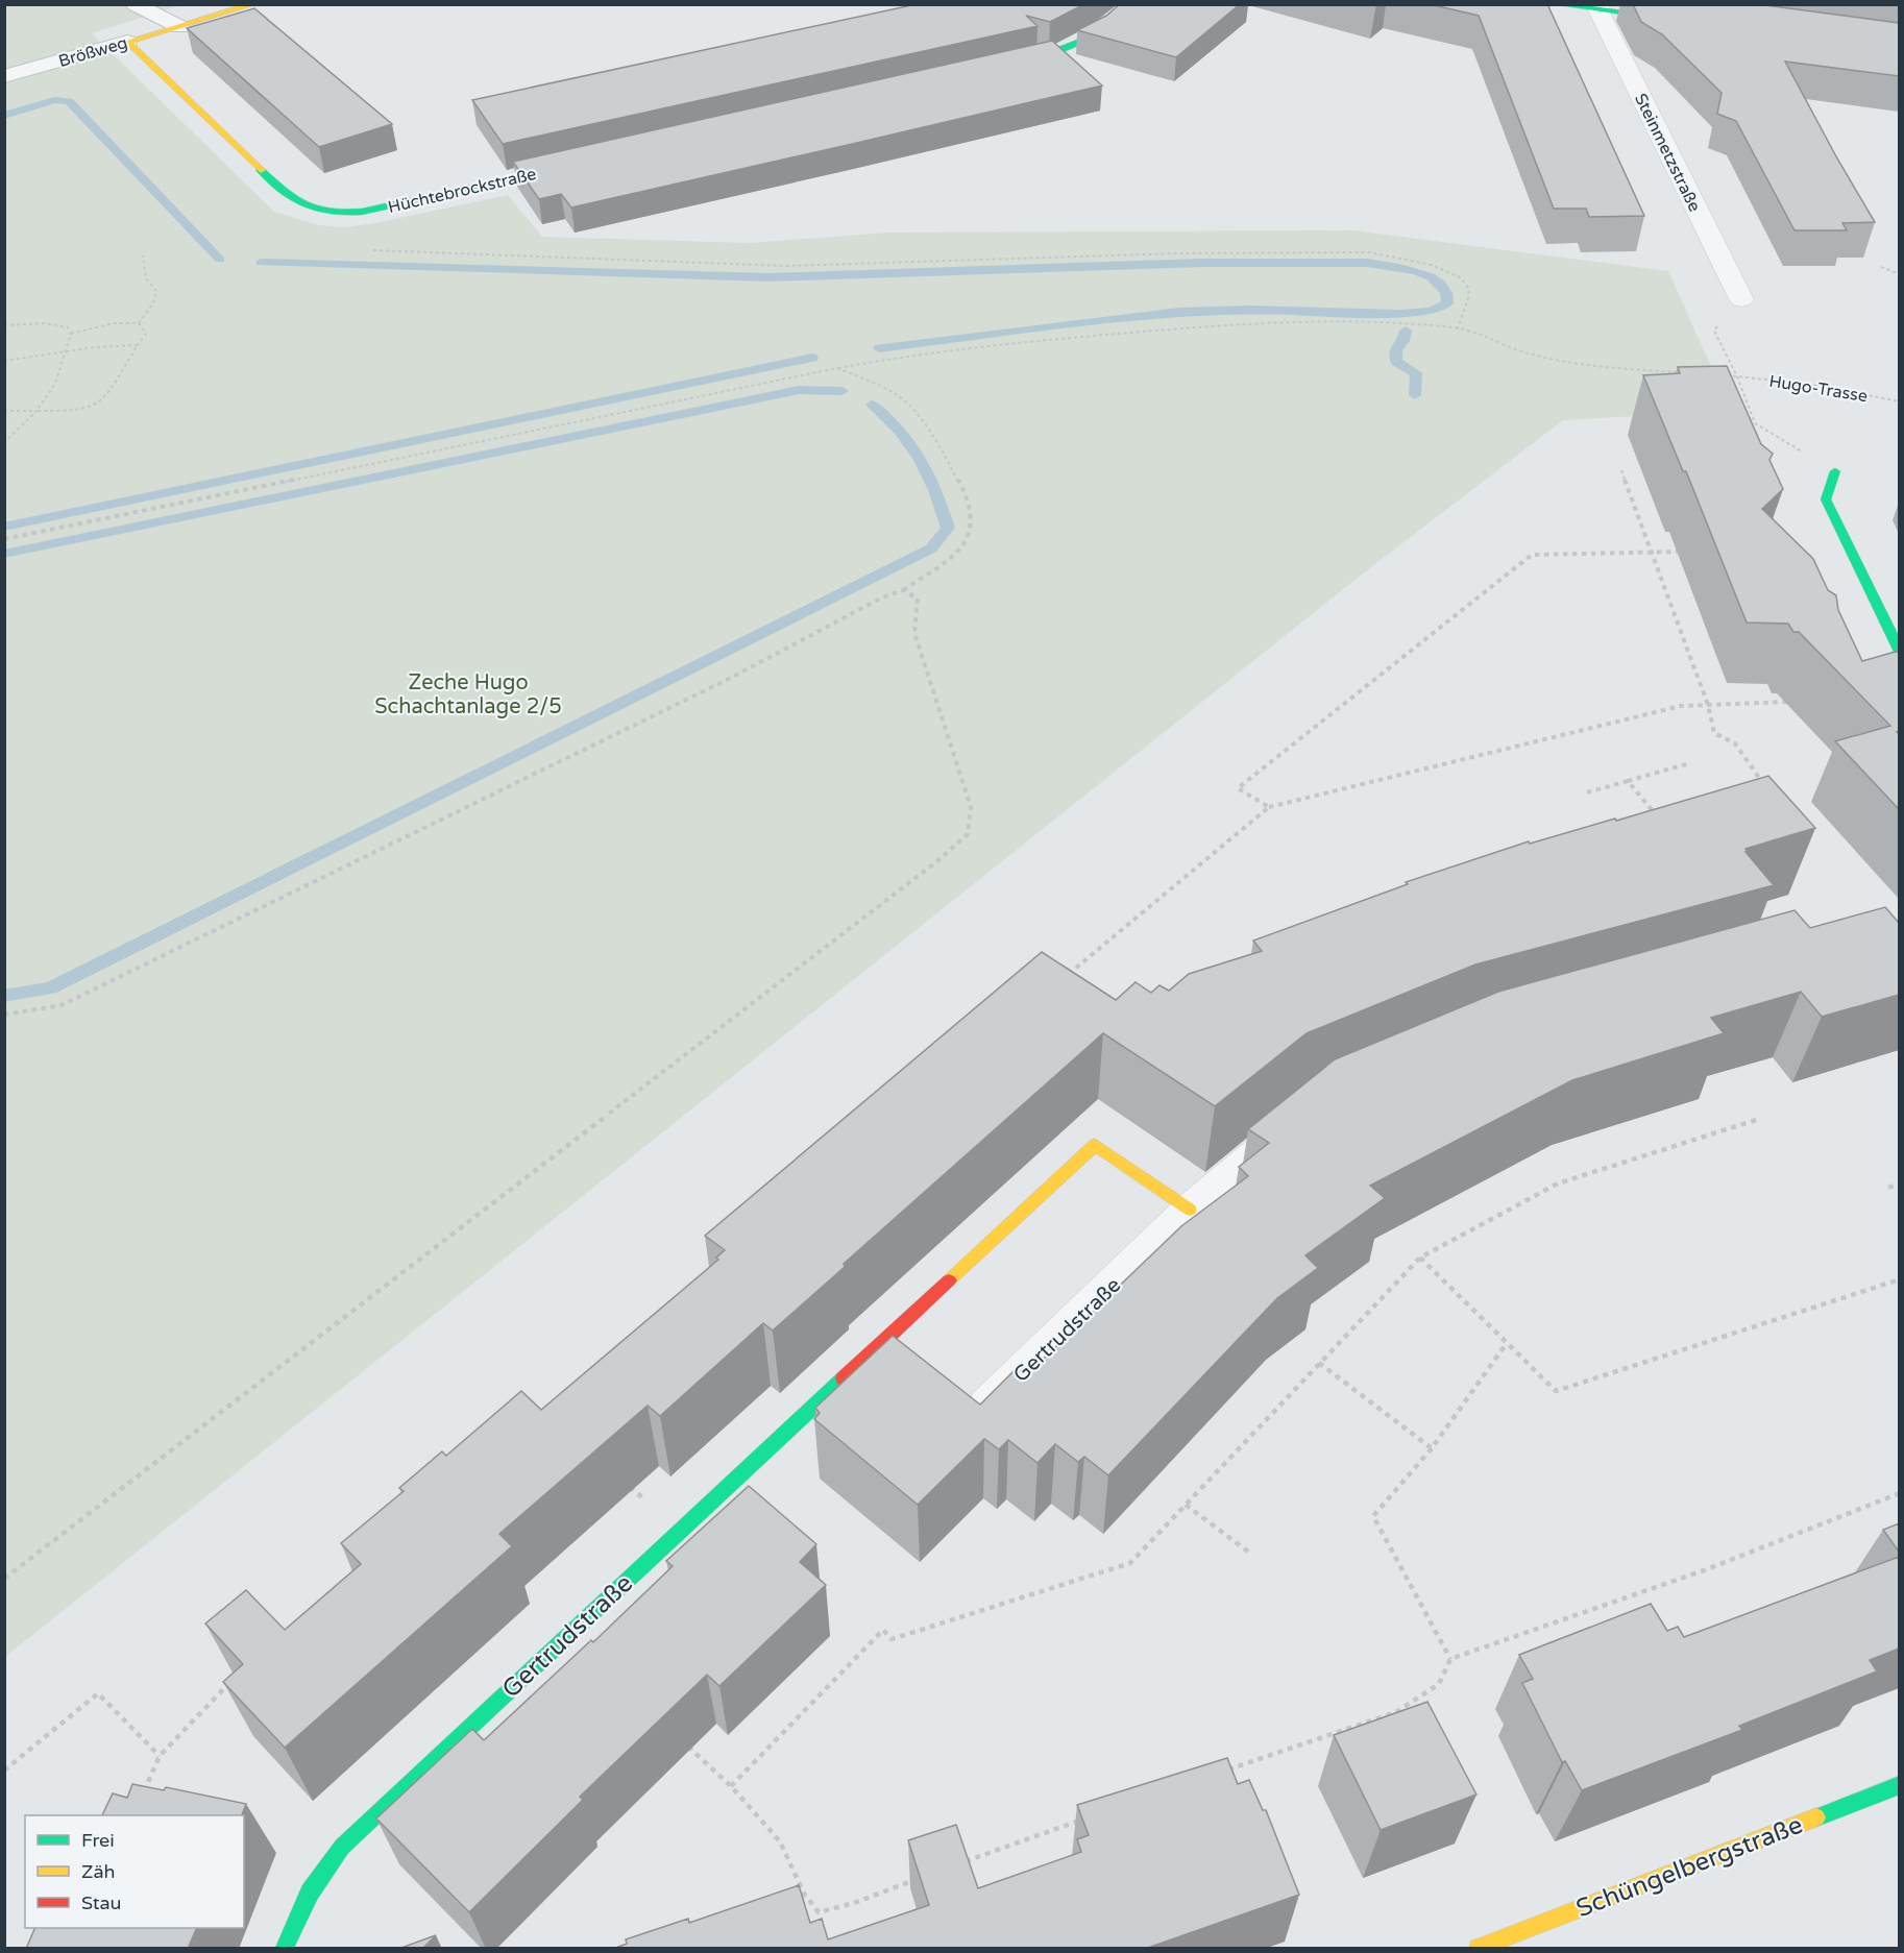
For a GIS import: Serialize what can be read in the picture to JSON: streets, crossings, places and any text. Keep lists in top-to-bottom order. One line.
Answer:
{"streets":{"street":["Brößweg","Steinmetzstraße","Hüchtebrockstraße","Gertrudstraße","Schüngelbergstraße"],"path":["Hugo-Trasse"]},"crossings":[["Brößweg","Hüchtebrockstraße"]],"parks":["Zeche Hugo Schachtanlage 2/5"],"legend":["Frei","Zäh","Stau"]}
